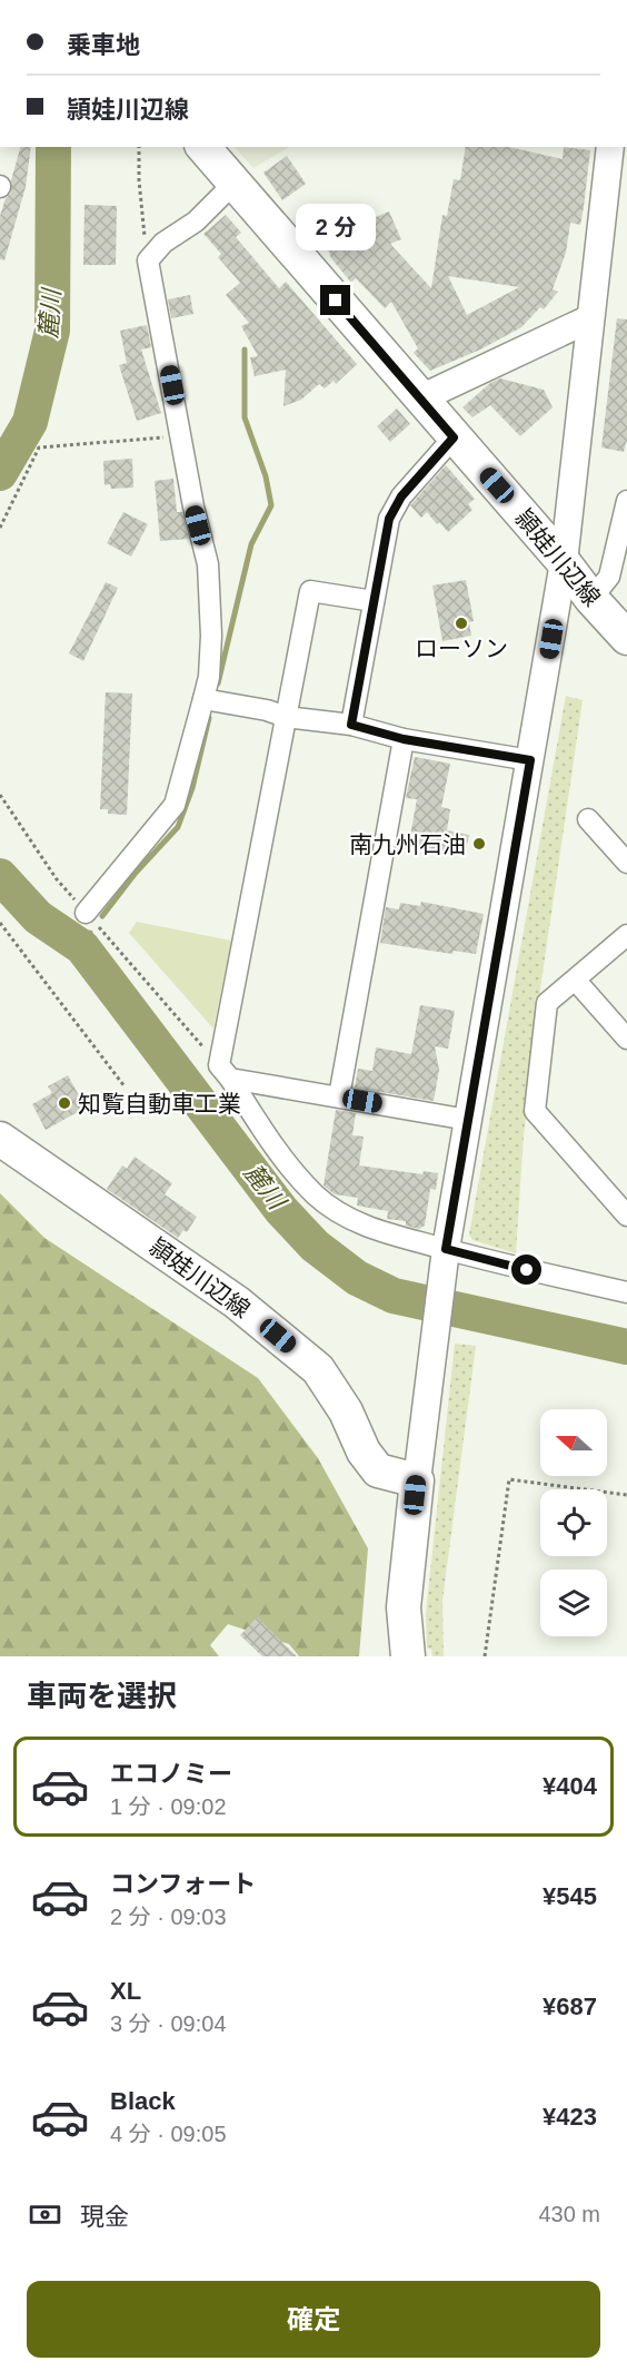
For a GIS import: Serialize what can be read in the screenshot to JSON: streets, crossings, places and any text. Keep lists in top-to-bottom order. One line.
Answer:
{"streets":{"main road":["頴娃川辺線"]},"water":["麓川"],"places":["ローソン","南九州石油","知覧自動車工業"],"north":"left","page":{"banner":["乗車地","頴娃川辺線"],"bubble":"2 分","heading":"車両を選択","list":[{"name":"エコノミー","note":"1 分 · 09:02","value":"¥404"},{"name":"コンフォート","note":"2 分 · 09:03","value":"¥545"},{"name":"XL","note":"3 分 · 09:04","value":"¥687"},{"name":"Black","note":"4 分 · 09:05","value":"¥423"}],"pay":["現金","430 m"],"buttons":"確定"}}
